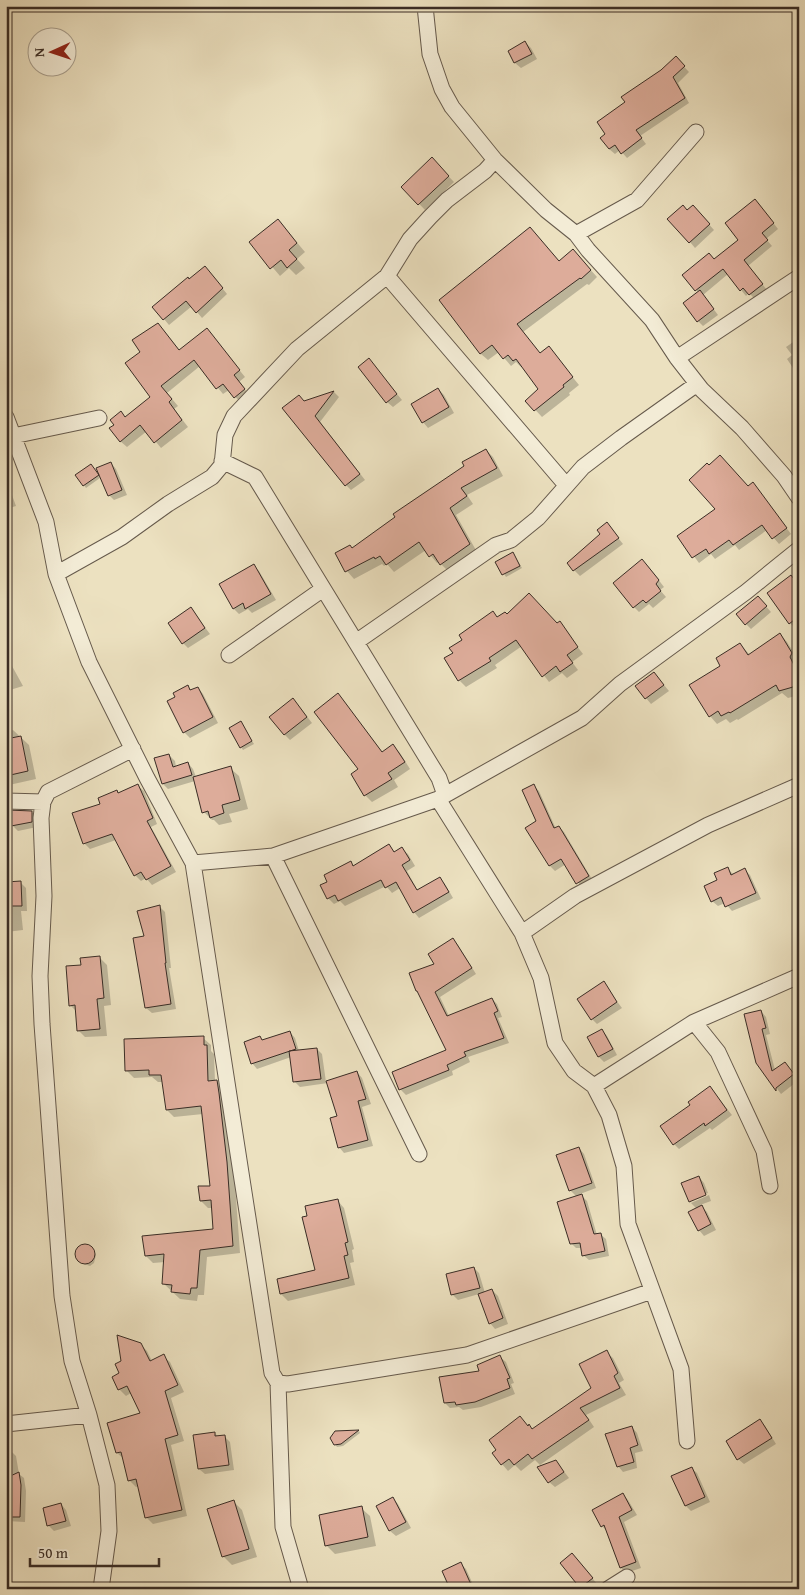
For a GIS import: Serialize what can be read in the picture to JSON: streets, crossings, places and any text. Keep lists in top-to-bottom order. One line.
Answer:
{"scale_bar":"50 m","north":"left"}
